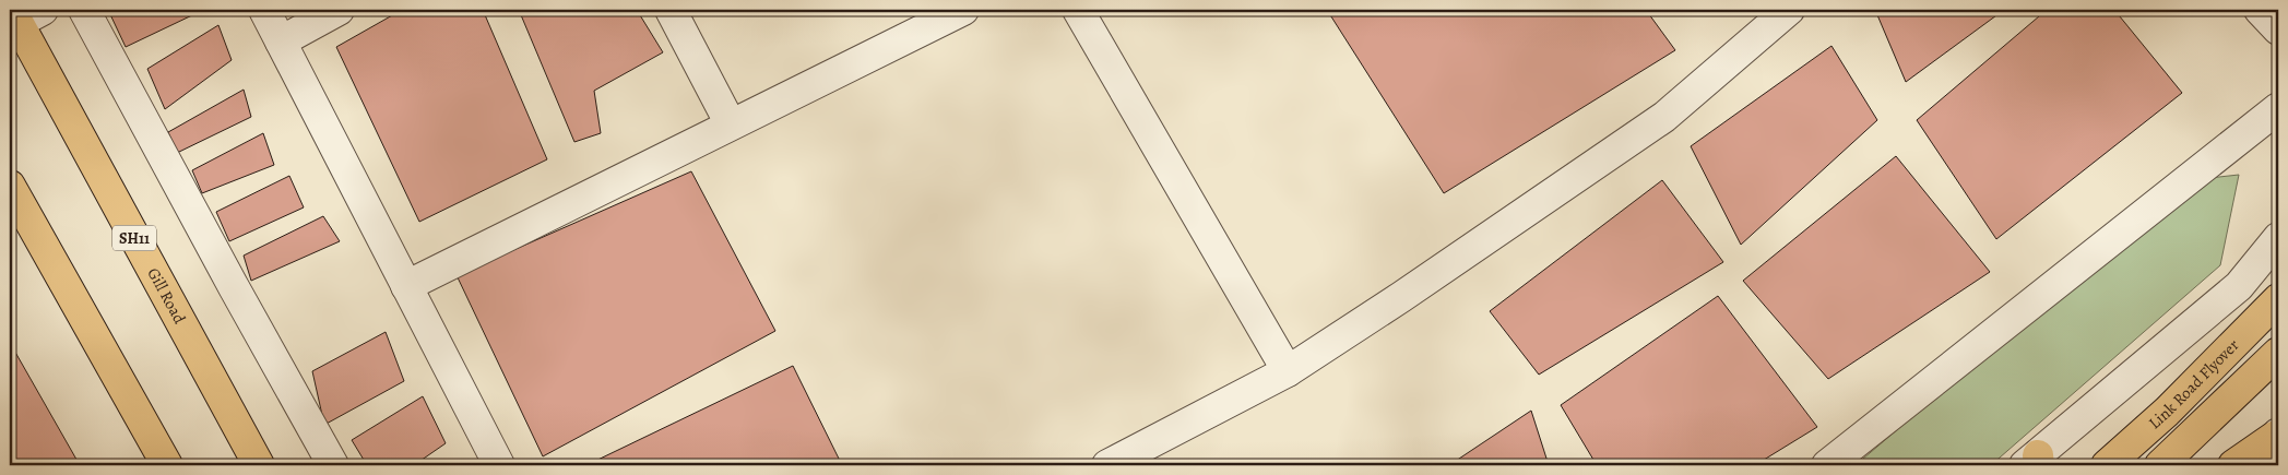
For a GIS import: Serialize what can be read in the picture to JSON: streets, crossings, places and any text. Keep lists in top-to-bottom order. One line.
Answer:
{"streets":{"main road":["SH11","Gill Road","Link Road Flyover"]}}
